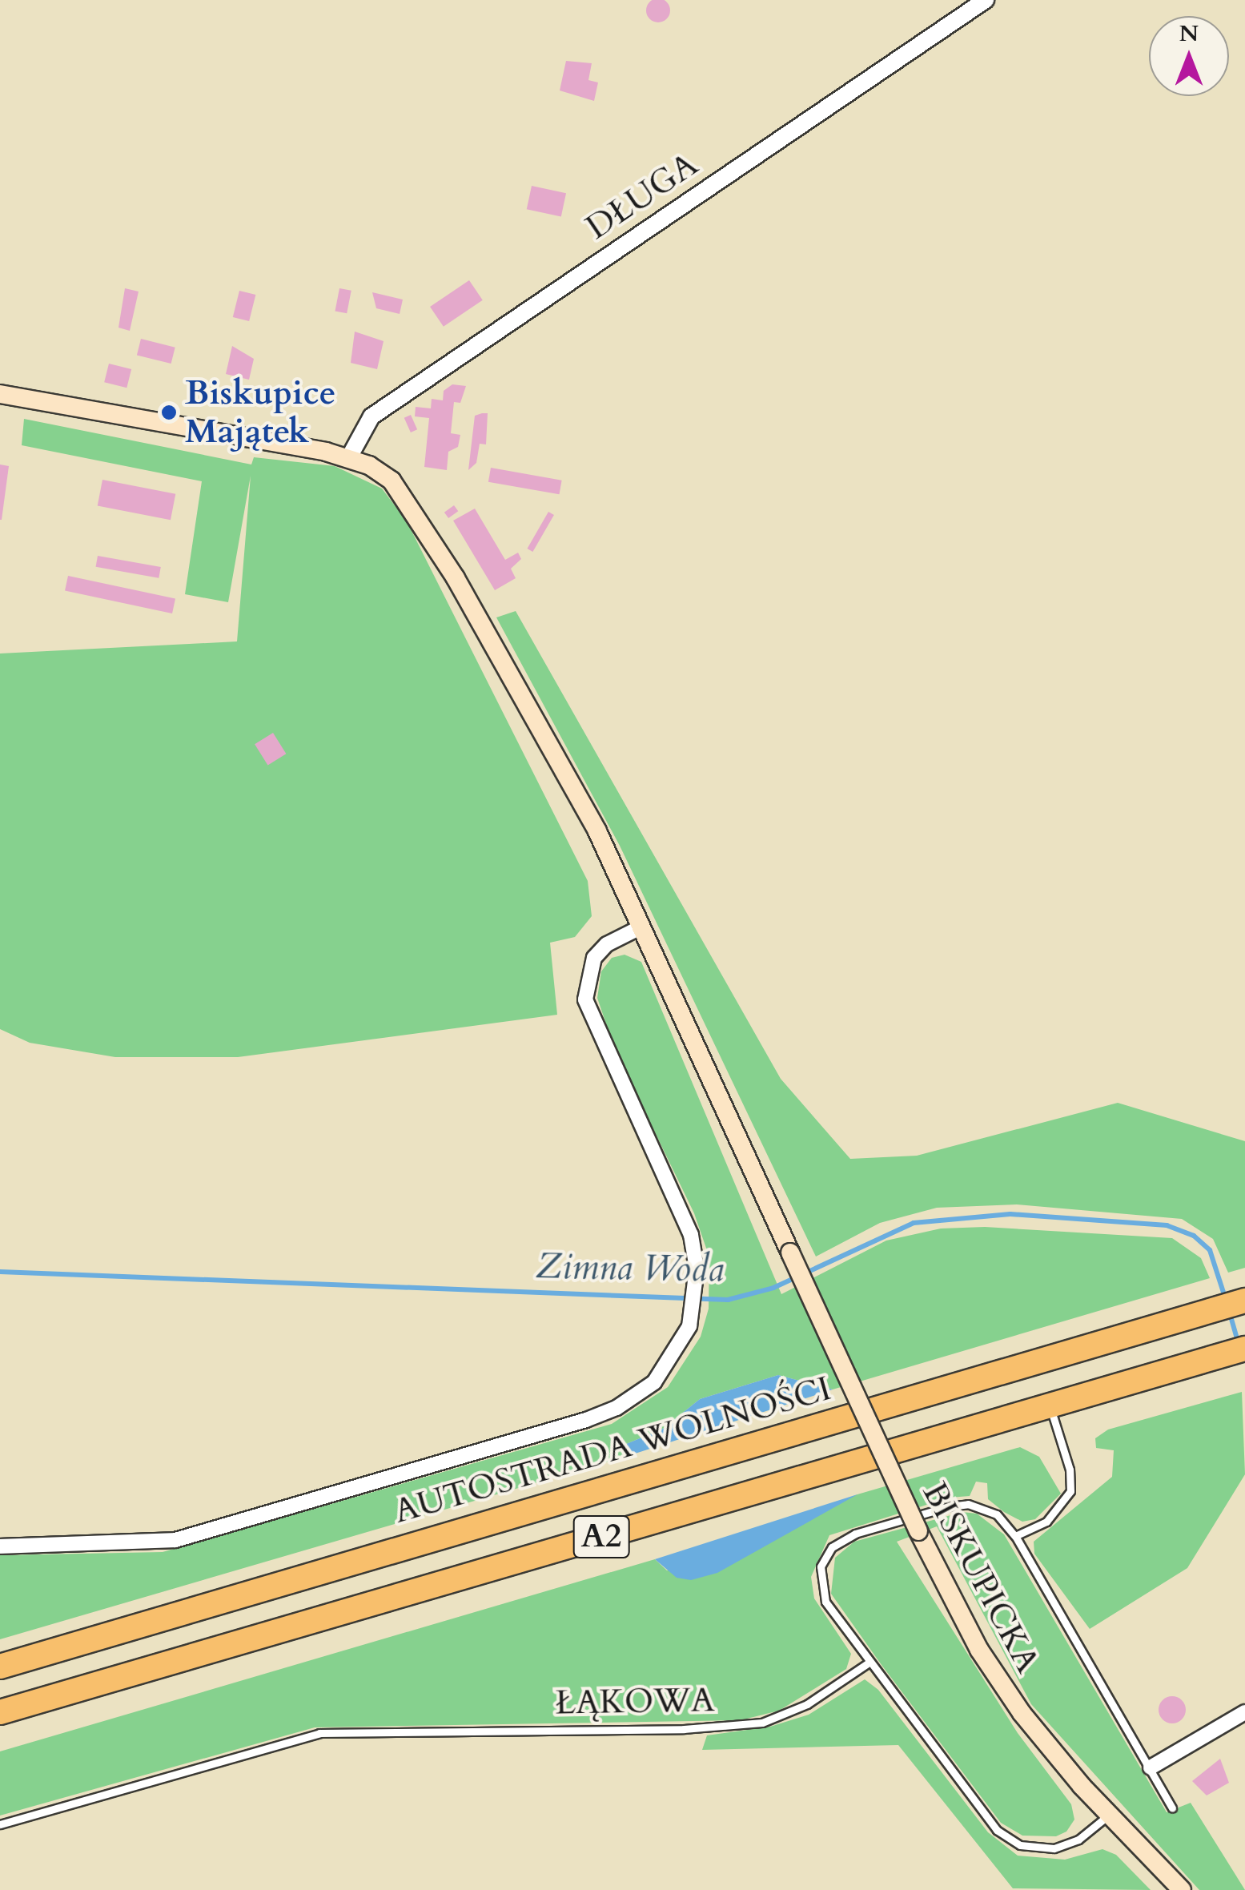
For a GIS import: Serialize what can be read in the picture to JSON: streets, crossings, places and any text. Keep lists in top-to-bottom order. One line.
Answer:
{"streets":{"highway":["AUTOSTRADA WOLNOŚCI","A2"],"main road":["BISKUPICKA"],"street":["DŁUGA"],"lane":["ŁĄKOWA"]},"crossings":[["DŁUGA","BISKUPICKA"]],"water":["Zimna Woda"],"places":["Biskupice Majątek"],"north":"top"}
